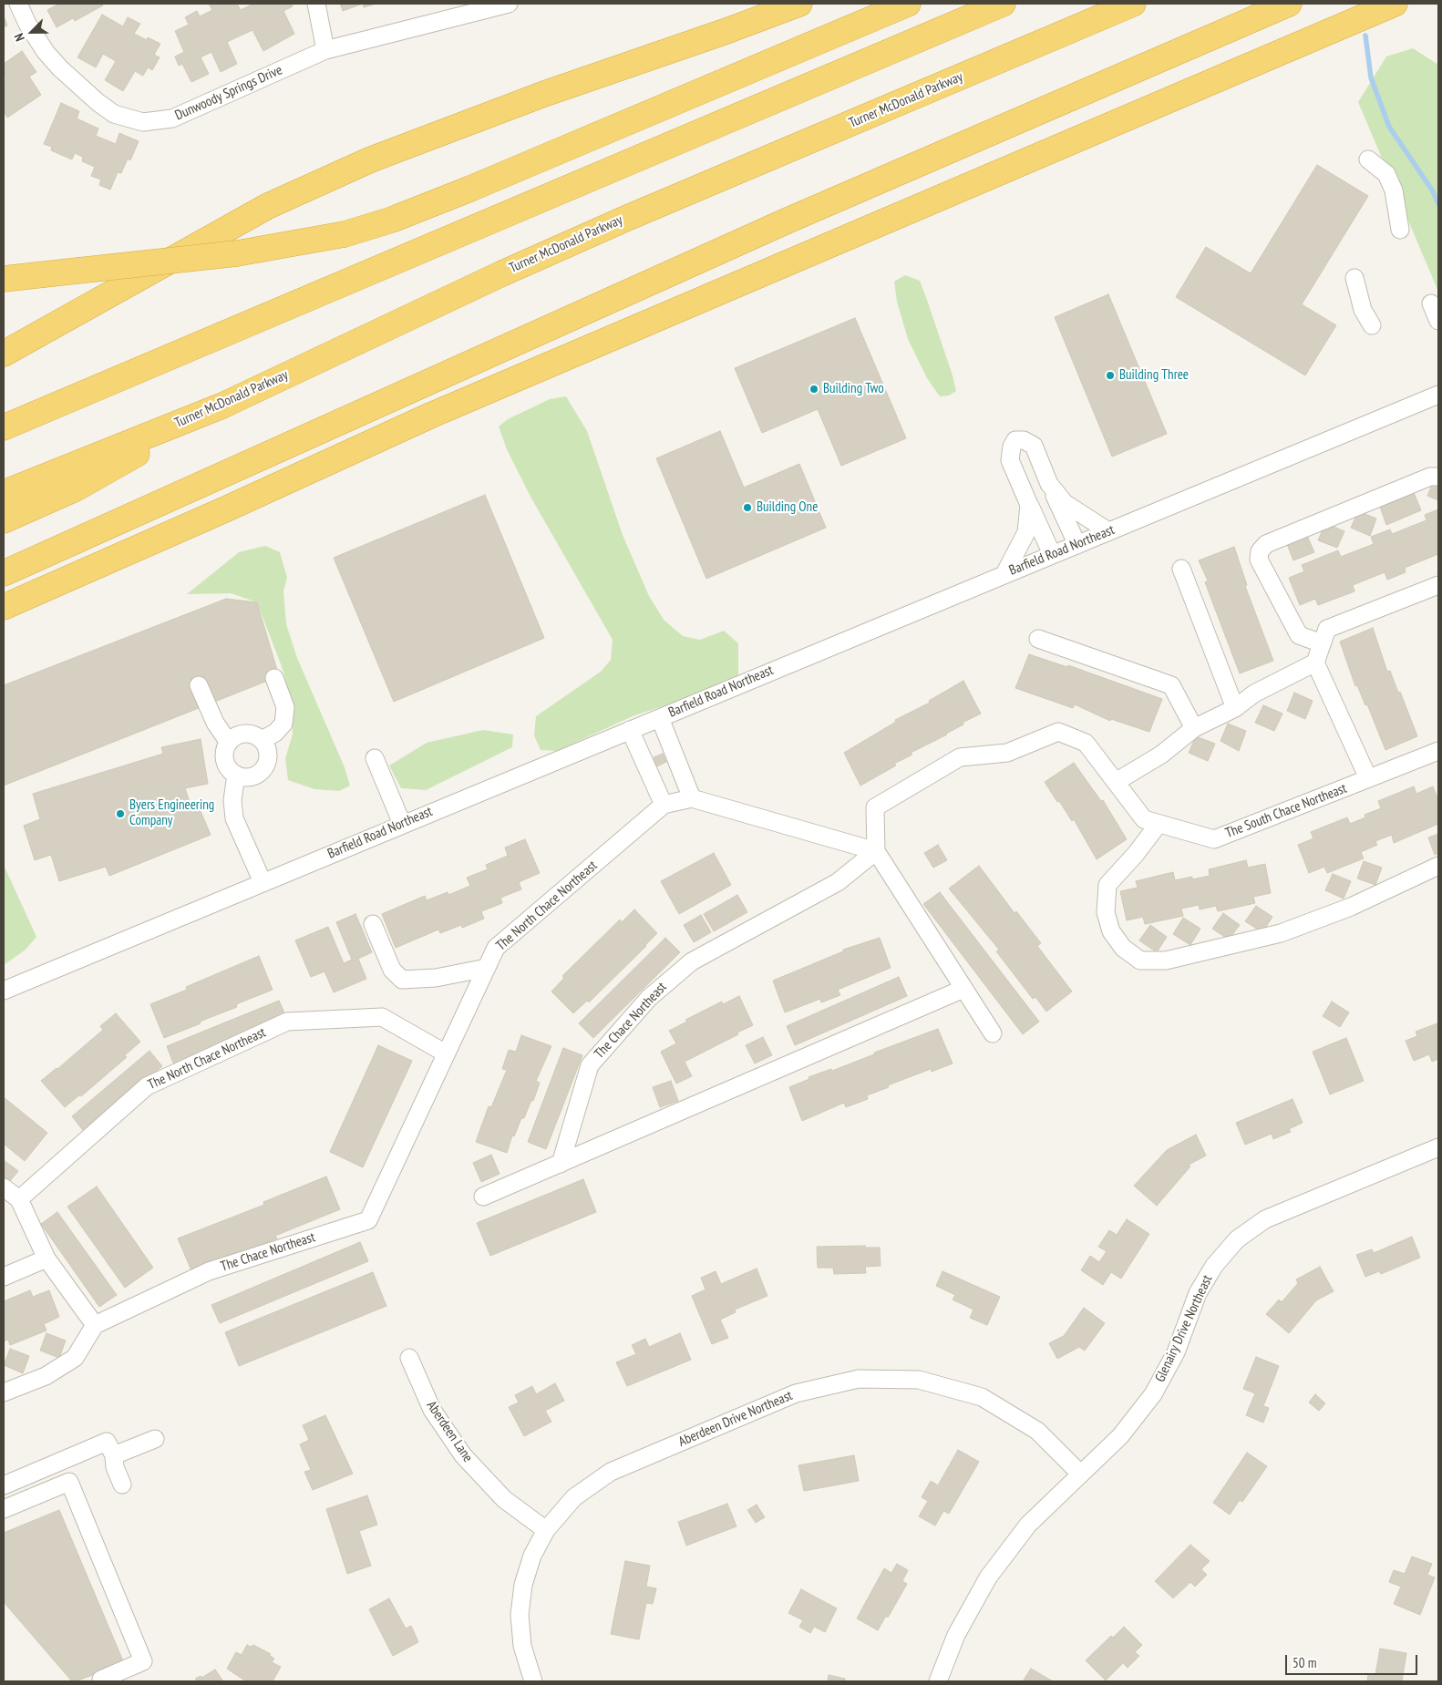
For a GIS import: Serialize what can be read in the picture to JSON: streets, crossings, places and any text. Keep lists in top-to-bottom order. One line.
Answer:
{"streets":{"highway":["Turner McDonald Parkway"],"street":["Dunwoody Springs Drive","Barfield Road Northeast","The South Chace Northeast","The North Chace Northeast","The Chace Northeast","Glenairy Drive Northeast","Aberdeen Drive Northeast","Aberdeen Lane"]},"crossings":[["The South Chace Northeast","The Chace Northeast"],["The North Chace Northeast","The Chace Northeast"],["Glenairy Drive Northeast","Aberdeen Drive Northeast"],["Aberdeen Drive Northeast","Aberdeen Lane"]],"places":["Building Three","Building Two","Building One","Byers Engineering Company"],"scale_bar":"50 m","north":"bottom left"}
